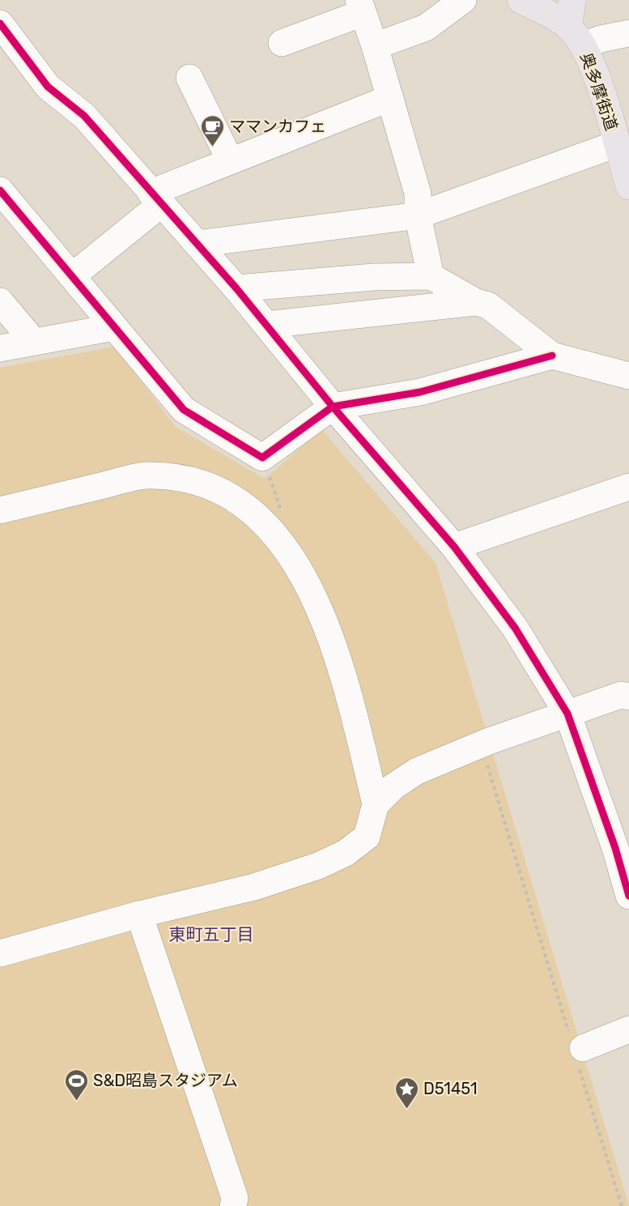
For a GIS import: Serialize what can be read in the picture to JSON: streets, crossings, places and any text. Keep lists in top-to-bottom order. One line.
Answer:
{"streets":{"main road":["奥多摩街道"]},"districts":["東町五丁目"],"places":{"cafe":["ママンカフェ"],"sports":["S&D昭島スタジアム"],"place":["D51451"]}}
